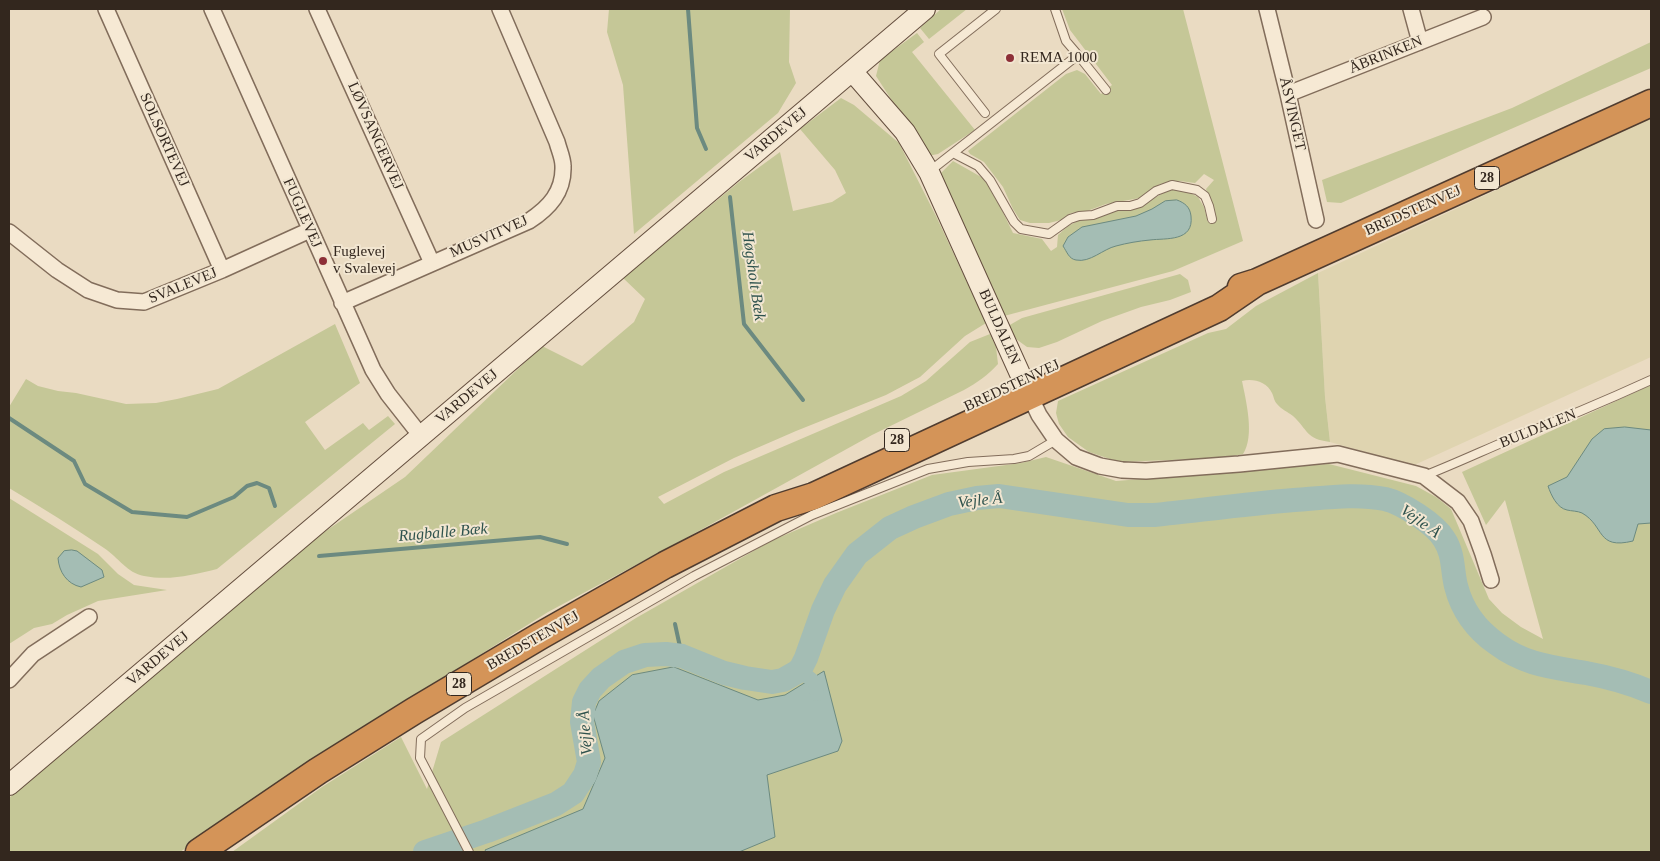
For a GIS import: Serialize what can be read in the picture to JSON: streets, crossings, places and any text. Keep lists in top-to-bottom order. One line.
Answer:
{"streets":{"highway":["28","BREDSTENVEJ"],"street":["ÅBRINKEN","ÅSVINGET","VARDEVEJ","LØVSANGERVEJ","SOLSORTEVEJ","FUGLEVEJ","MUSVITVEJ","SVALEVEJ","BULDALEN"]},"crossings":[["ÅBRINKEN","ÅSVINGET"],["VARDEVEJ","FUGLEVEJ"],["VARDEVEJ","BULDALEN"],["LØVSANGERVEJ","MUSVITVEJ"],["SOLSORTEVEJ","SVALEVEJ"],["BREDSTENVEJ","BULDALEN"],["FUGLEVEJ","MUSVITVEJ"],["FUGLEVEJ","SVALEVEJ"]],"water":["Høgsholt Bæk","Vejle Å","Rugballe Bæk"],"places":["REMA 1000","Fuglevej v Svalevej"]}
